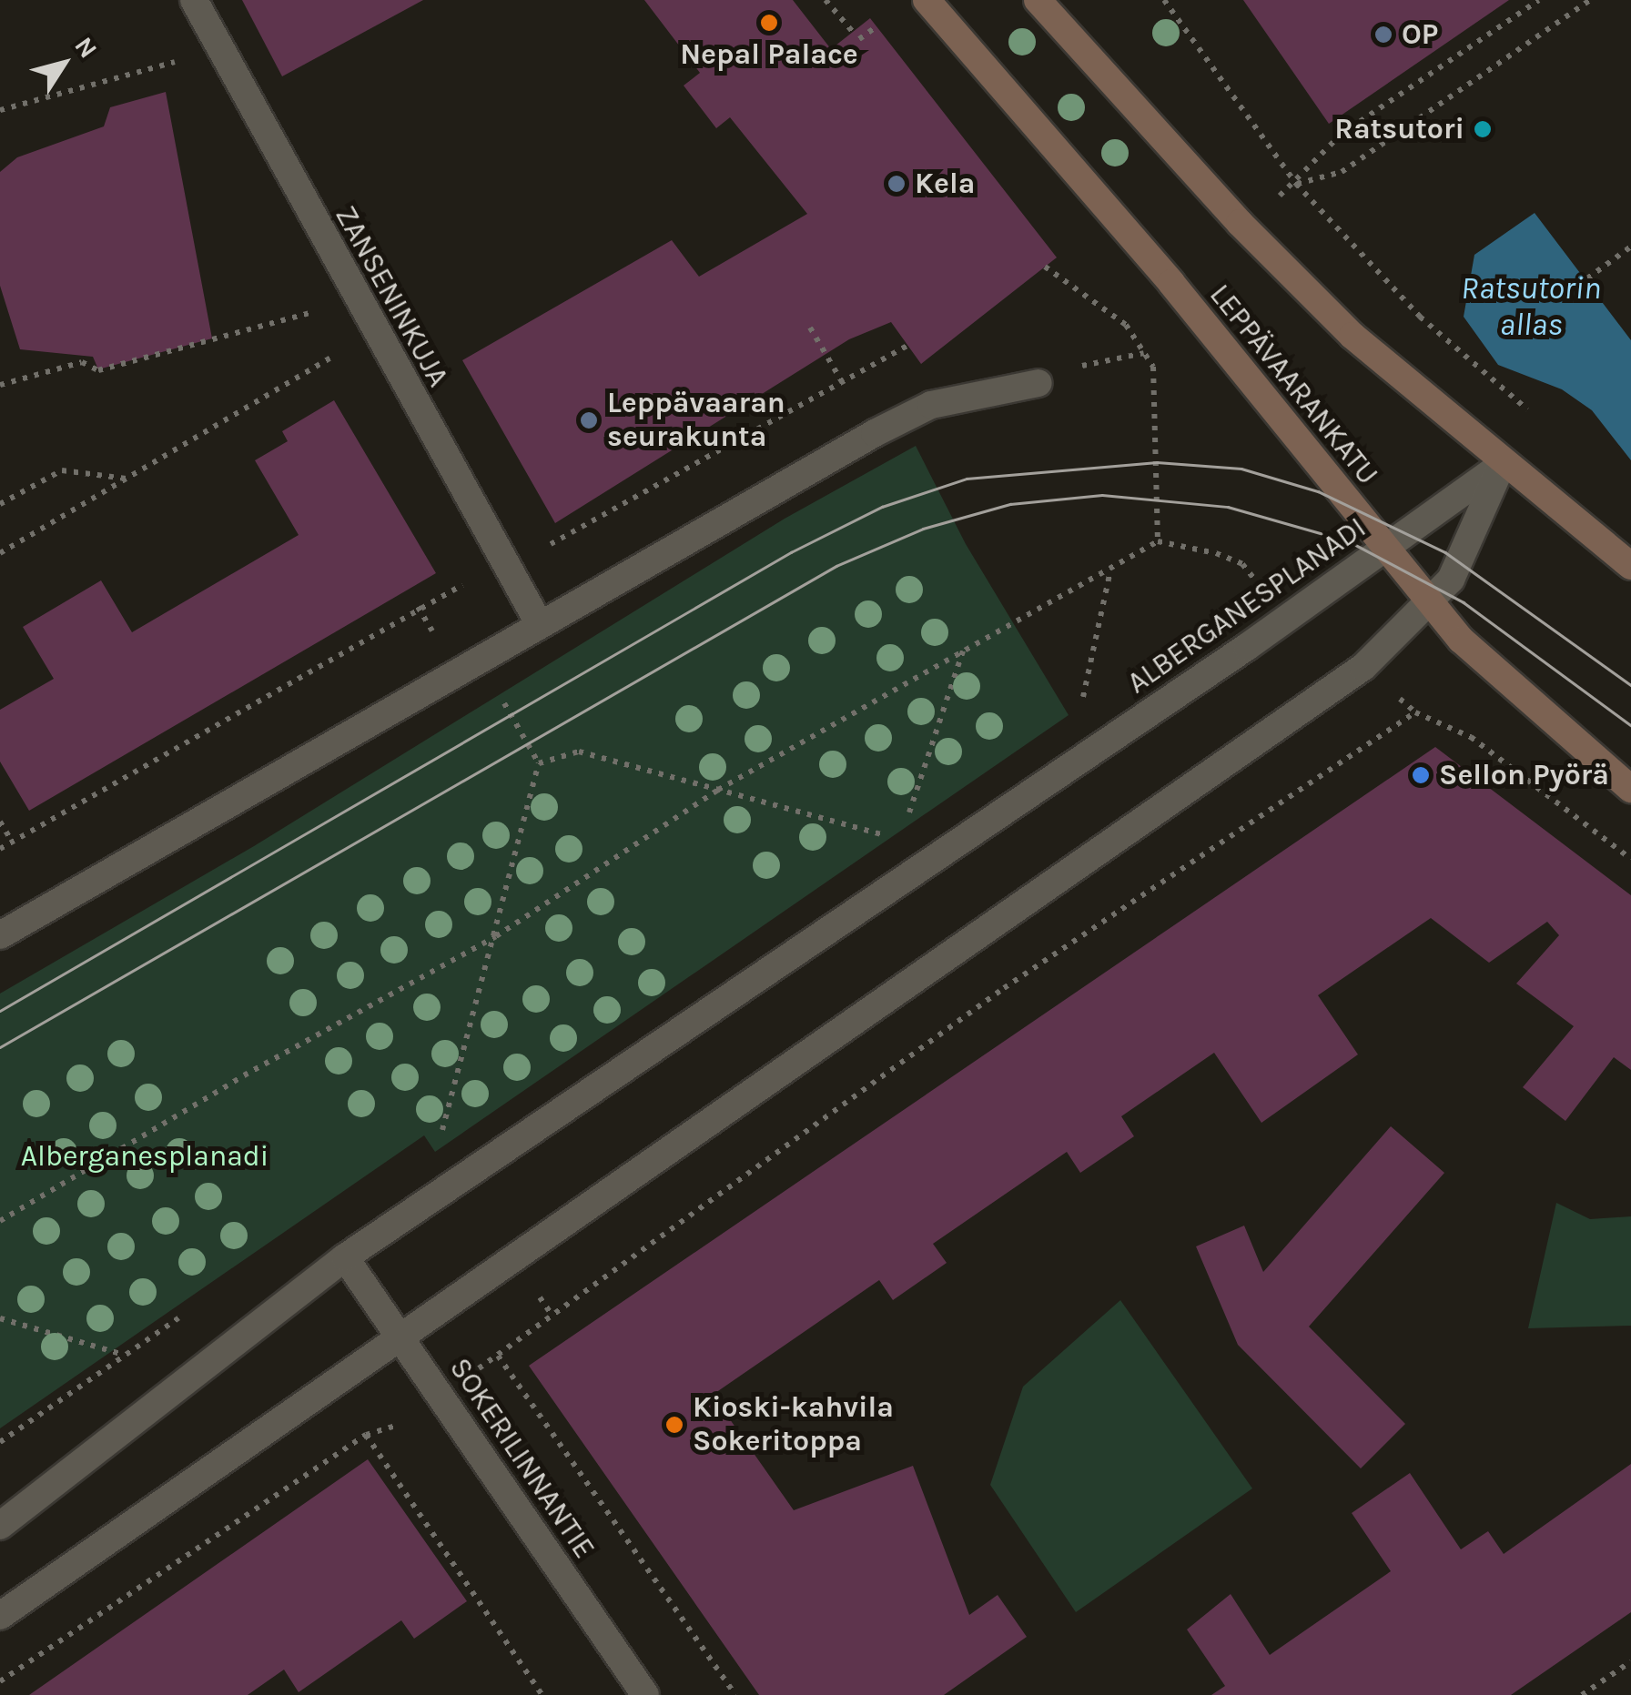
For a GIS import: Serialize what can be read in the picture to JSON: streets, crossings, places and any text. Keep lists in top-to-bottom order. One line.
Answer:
{"streets":{"main road":["LEPPÄVAARANKATU"],"street":["ZANSENINKUJA","ALBERGANESPLANADI","SOKERILINNANTIE"]},"crossings":[["LEPPÄVAARANKATU","ALBERGANESPLANADI"],["ALBERGANESPLANADI","SOKERILINNANTIE"]],"water":["Ratsutorin allas"],"parks":["Alberganesplanadi"],"places":["Nepal Palace","OP","Ratsutori","Kela","Leppävaaran seurakunta","Sellon Pyörä","Kioski-kahvila Sokeritoppa"],"north":"top right"}
